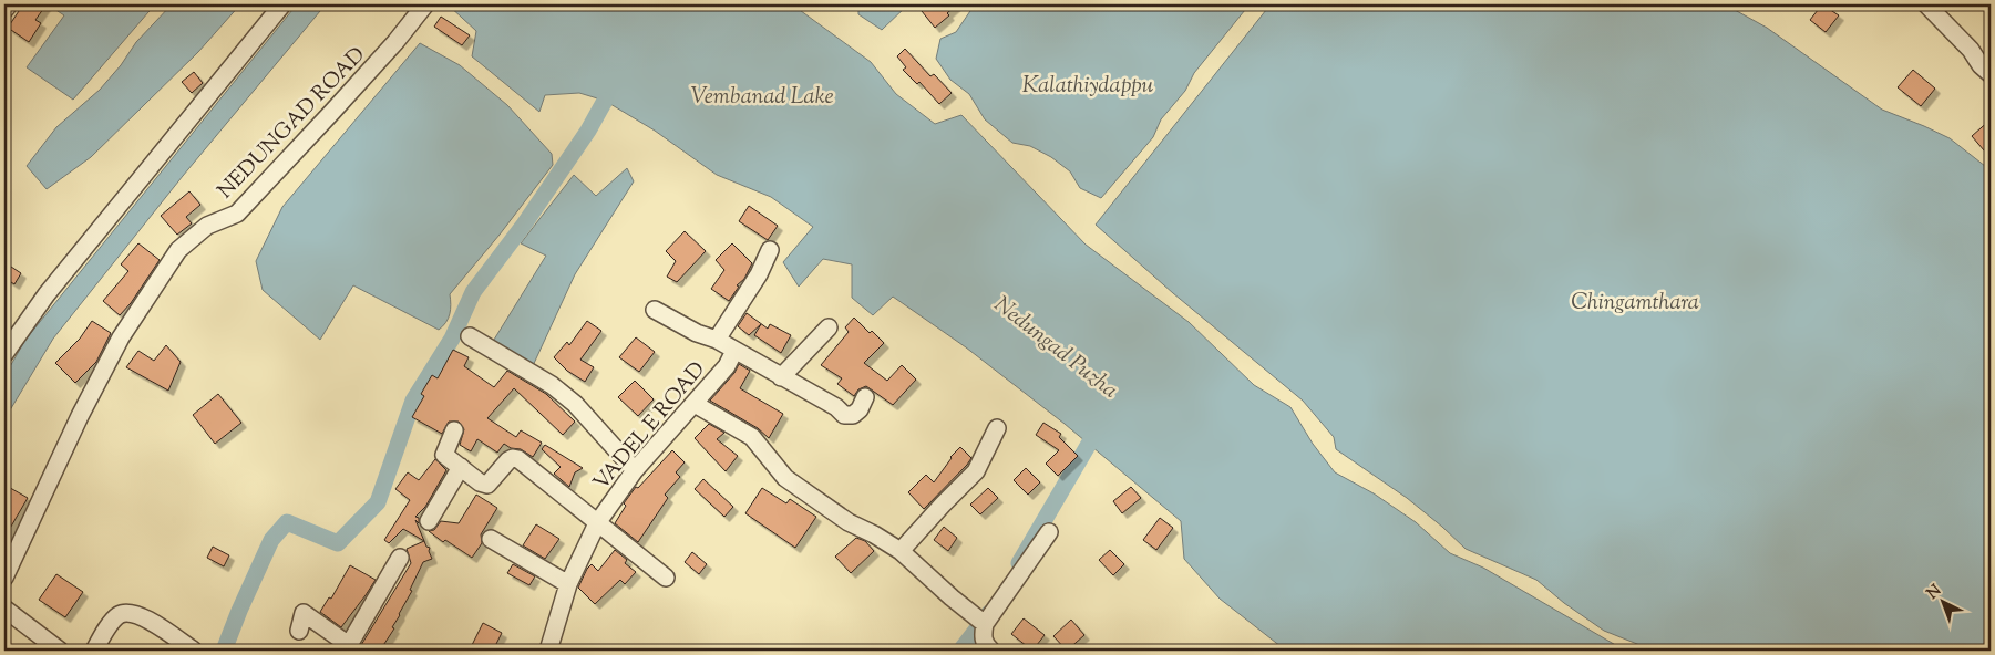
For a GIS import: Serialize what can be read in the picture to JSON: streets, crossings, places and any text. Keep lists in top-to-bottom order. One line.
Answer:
{"streets":{"street":["NEDUNGAD ROAD","VADEL E ROAD"]},"water":["Kalathiydappu","Vembanad Lake","Chingamthara","Nedungad Puzha"],"north":"top left"}
